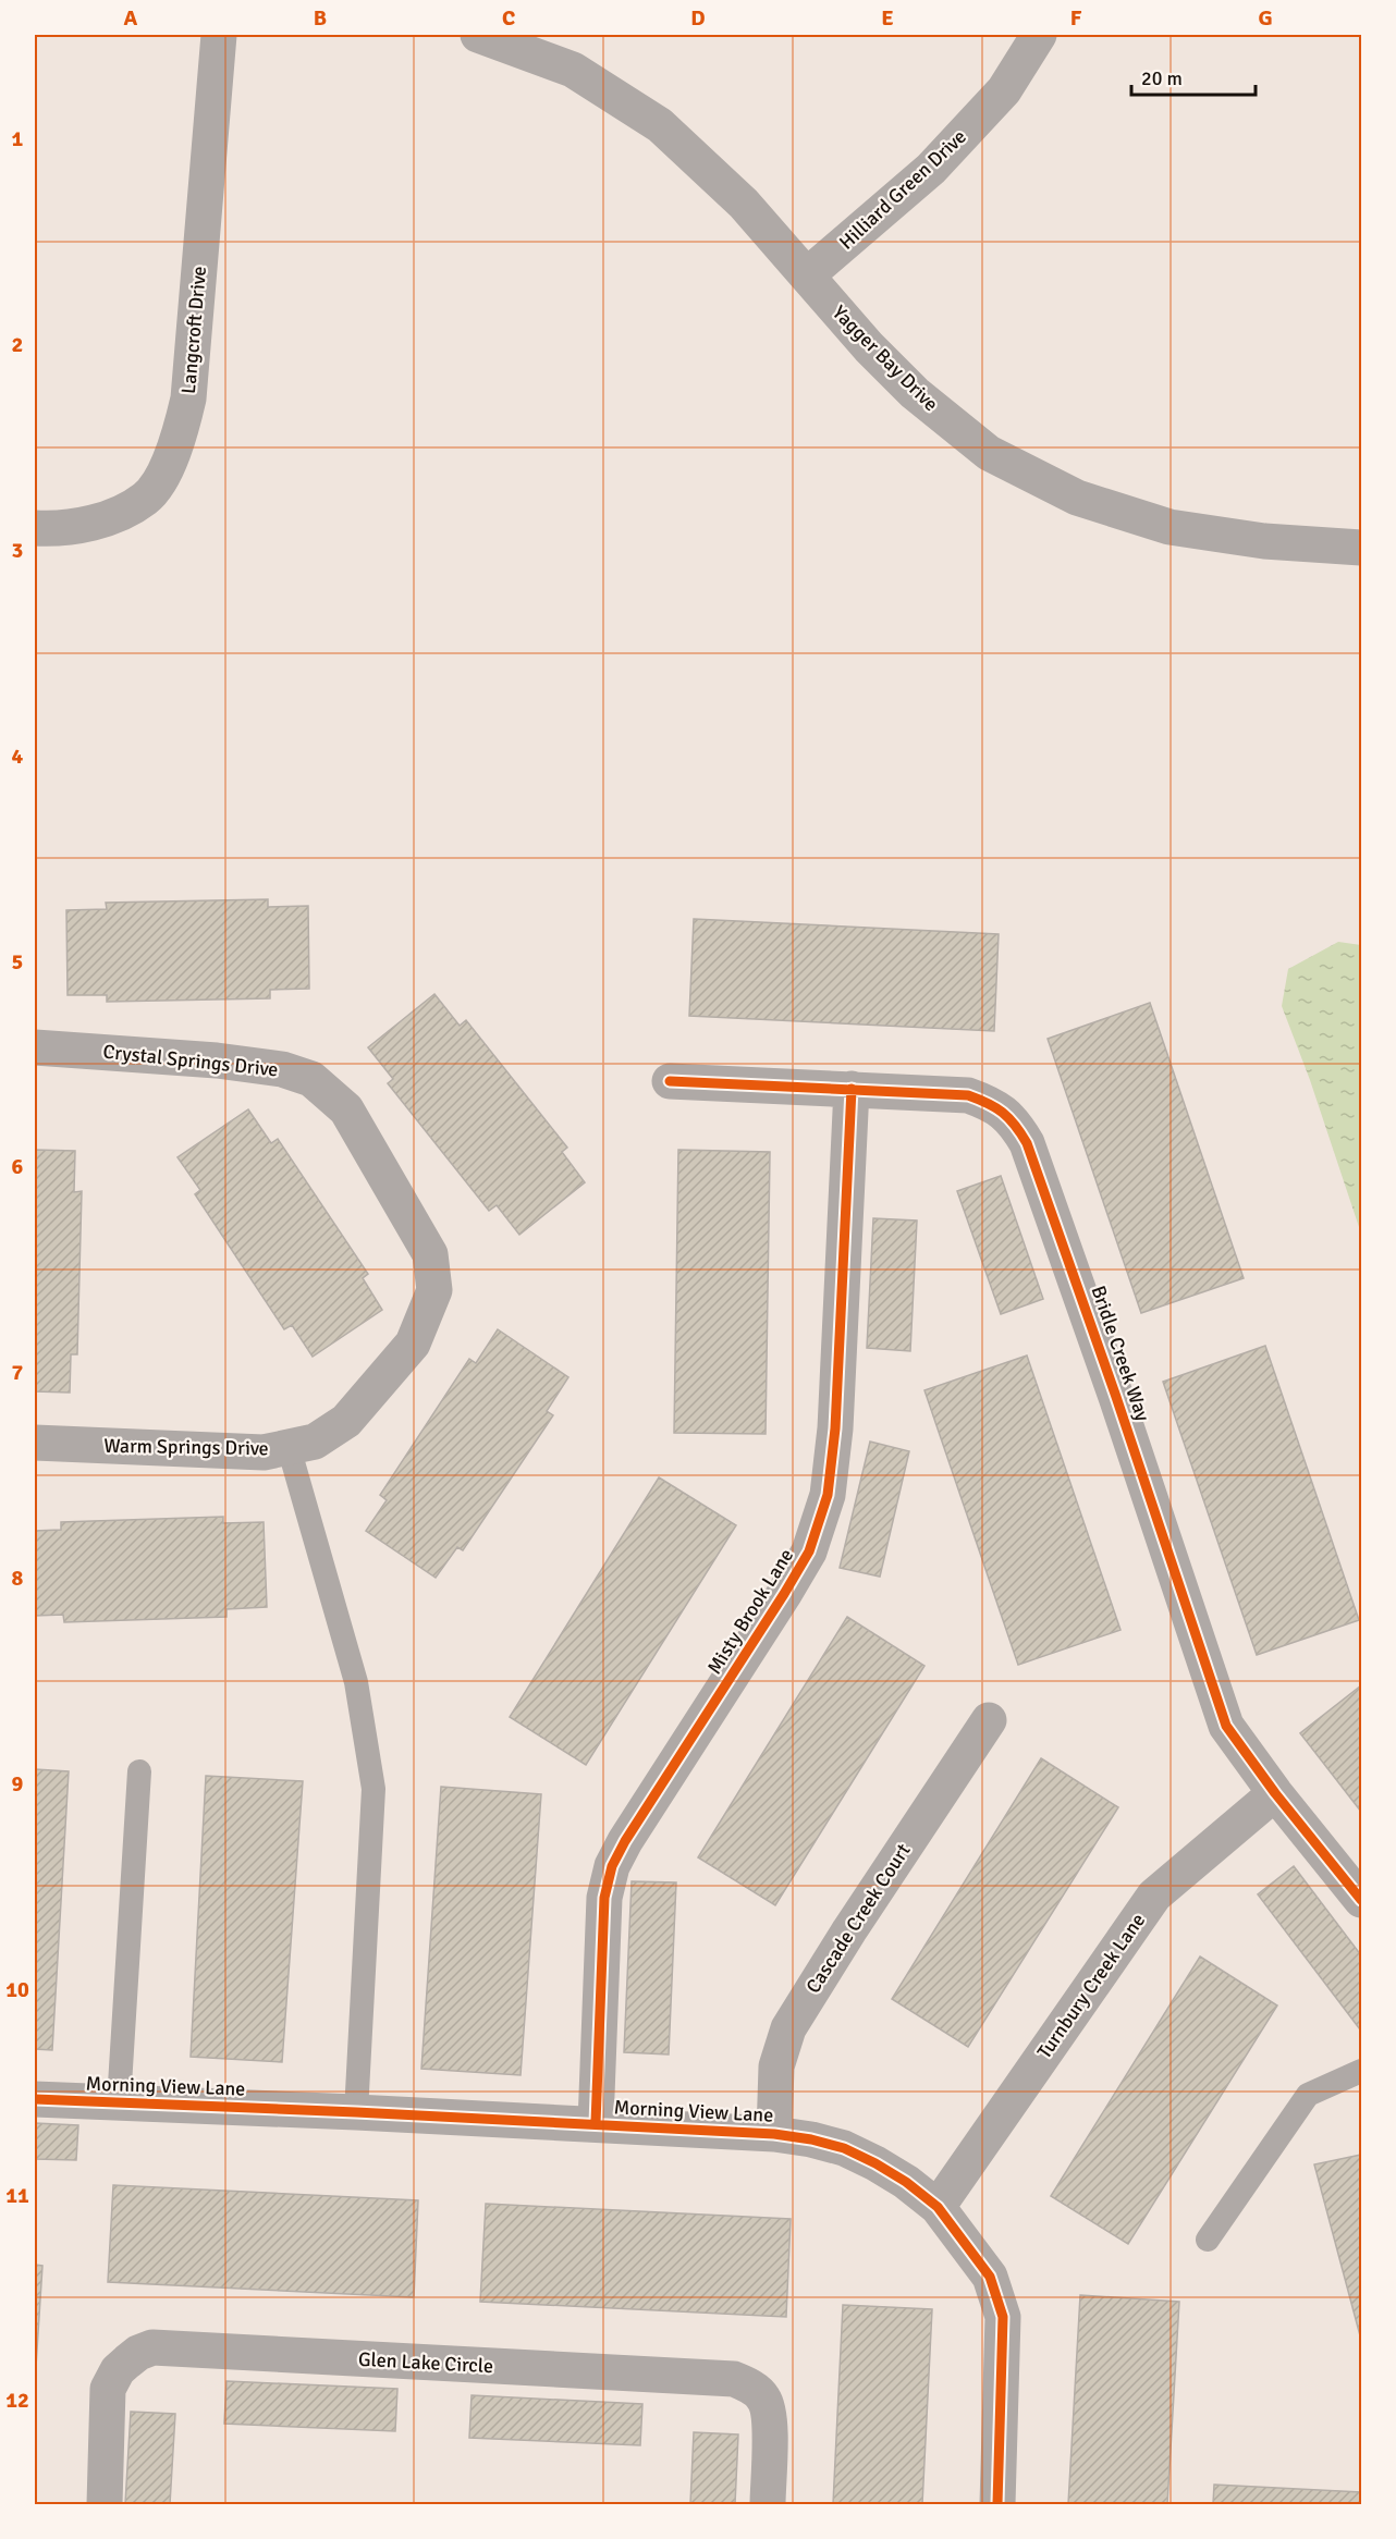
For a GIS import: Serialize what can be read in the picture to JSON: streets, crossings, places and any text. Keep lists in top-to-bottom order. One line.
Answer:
{"streets":{"street":["Hilliard Green Drive","Langcroft Drive","Yagger Bay Drive","Crystal Springs Drive","Bridle Creek Way","Warm Springs Drive","Misty Brook Lane","Cascade Creek Court","Turnbury Creek Lane","Morning View Lane","Glen Lake Circle"]},"crossings":[["Hilliard Green Drive","Yagger Bay Drive"],["Crystal Springs Drive","Warm Springs Drive"],["Bridle Creek Way","Misty Brook Lane"],["Bridle Creek Way","Turnbury Creek Lane"],["Misty Brook Lane","Morning View Lane"],["Cascade Creek Court","Morning View Lane"],["Turnbury Creek Lane","Morning View Lane"]],"scale_bar":"20 m","grid":{"columns":["A","B","C","D","E","F","G"],"rows":["1","2","3","4","5","6","7","8","9","10","11","12"]}}
